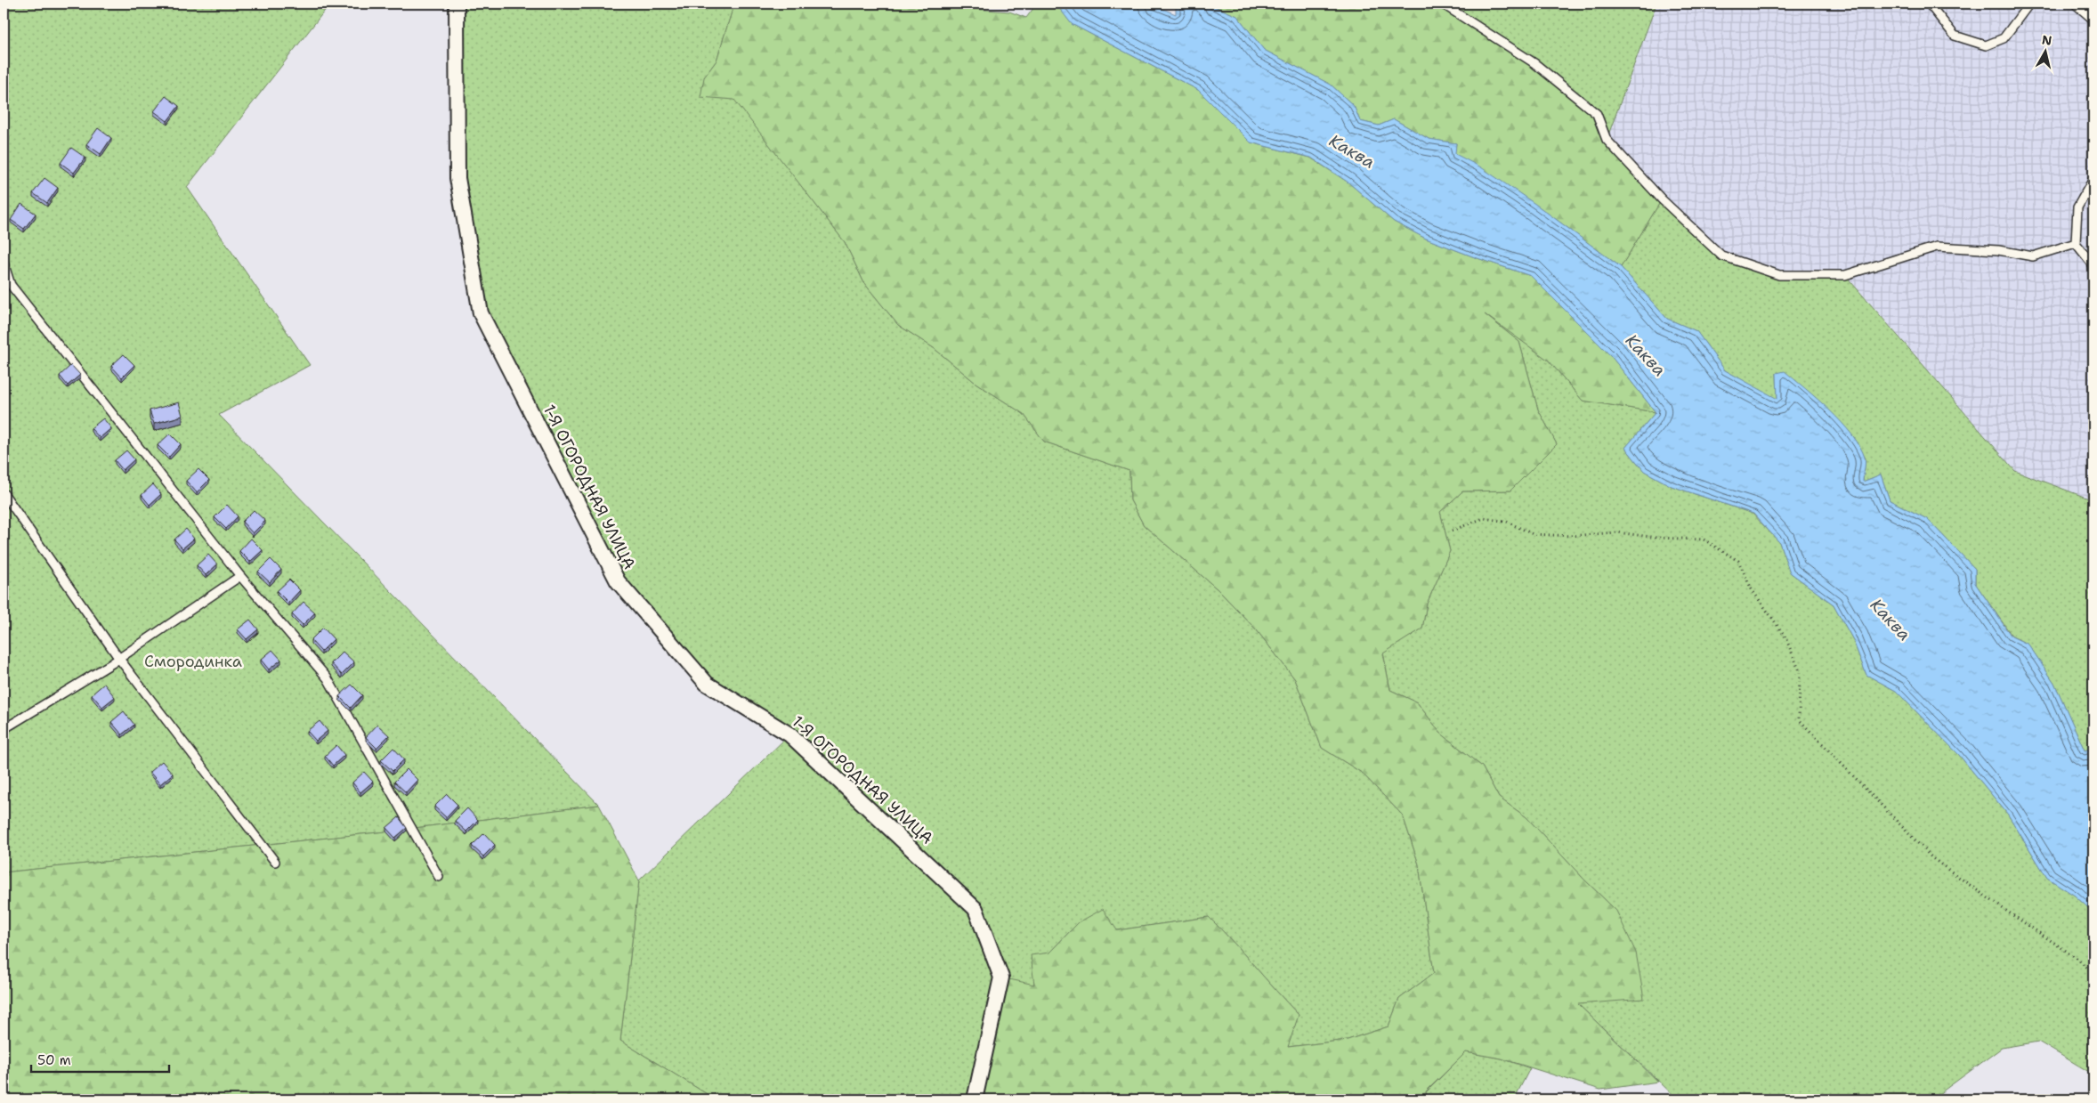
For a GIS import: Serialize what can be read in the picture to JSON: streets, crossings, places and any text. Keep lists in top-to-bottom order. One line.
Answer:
{"streets":{"street":["1-Я ОГОРОДНАЯ УЛИЦА"]},"water":["Каква"],"parks":["Смородинка"],"scale_bar":"50 m","north":"top"}
